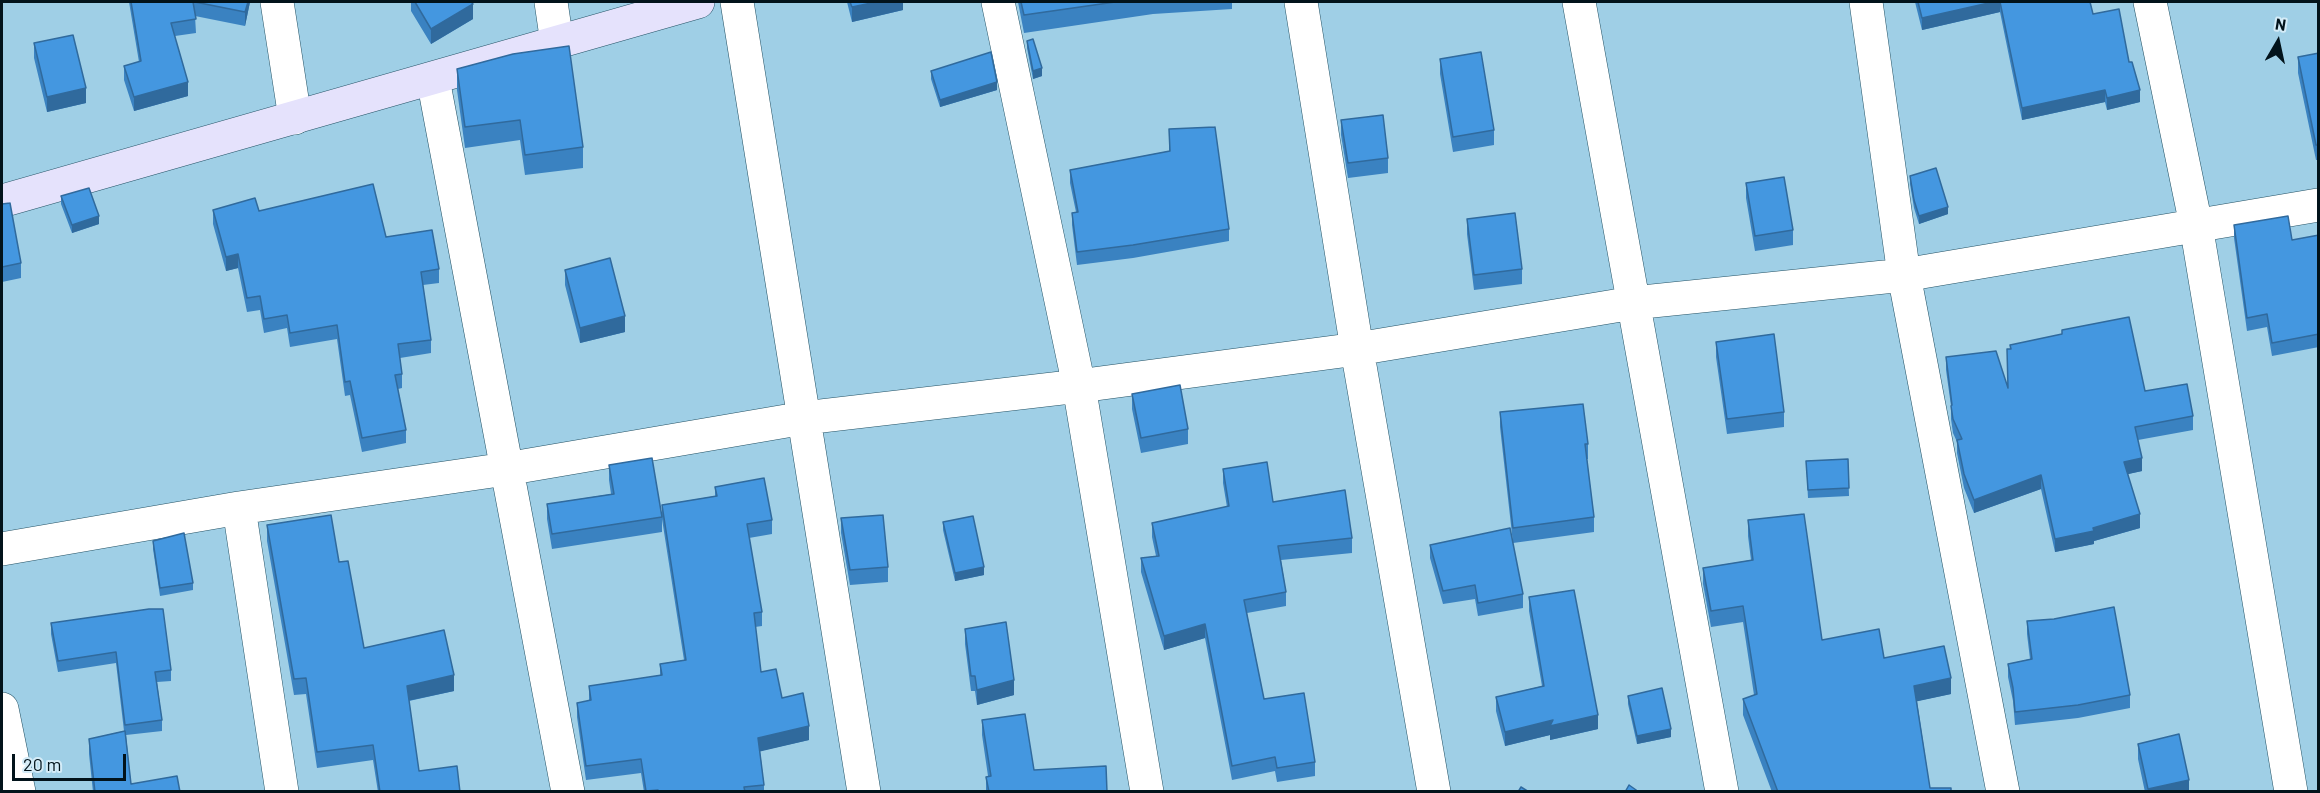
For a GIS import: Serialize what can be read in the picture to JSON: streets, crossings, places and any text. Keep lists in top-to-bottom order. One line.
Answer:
{"scale_bar":"20 m","north":"top"}
